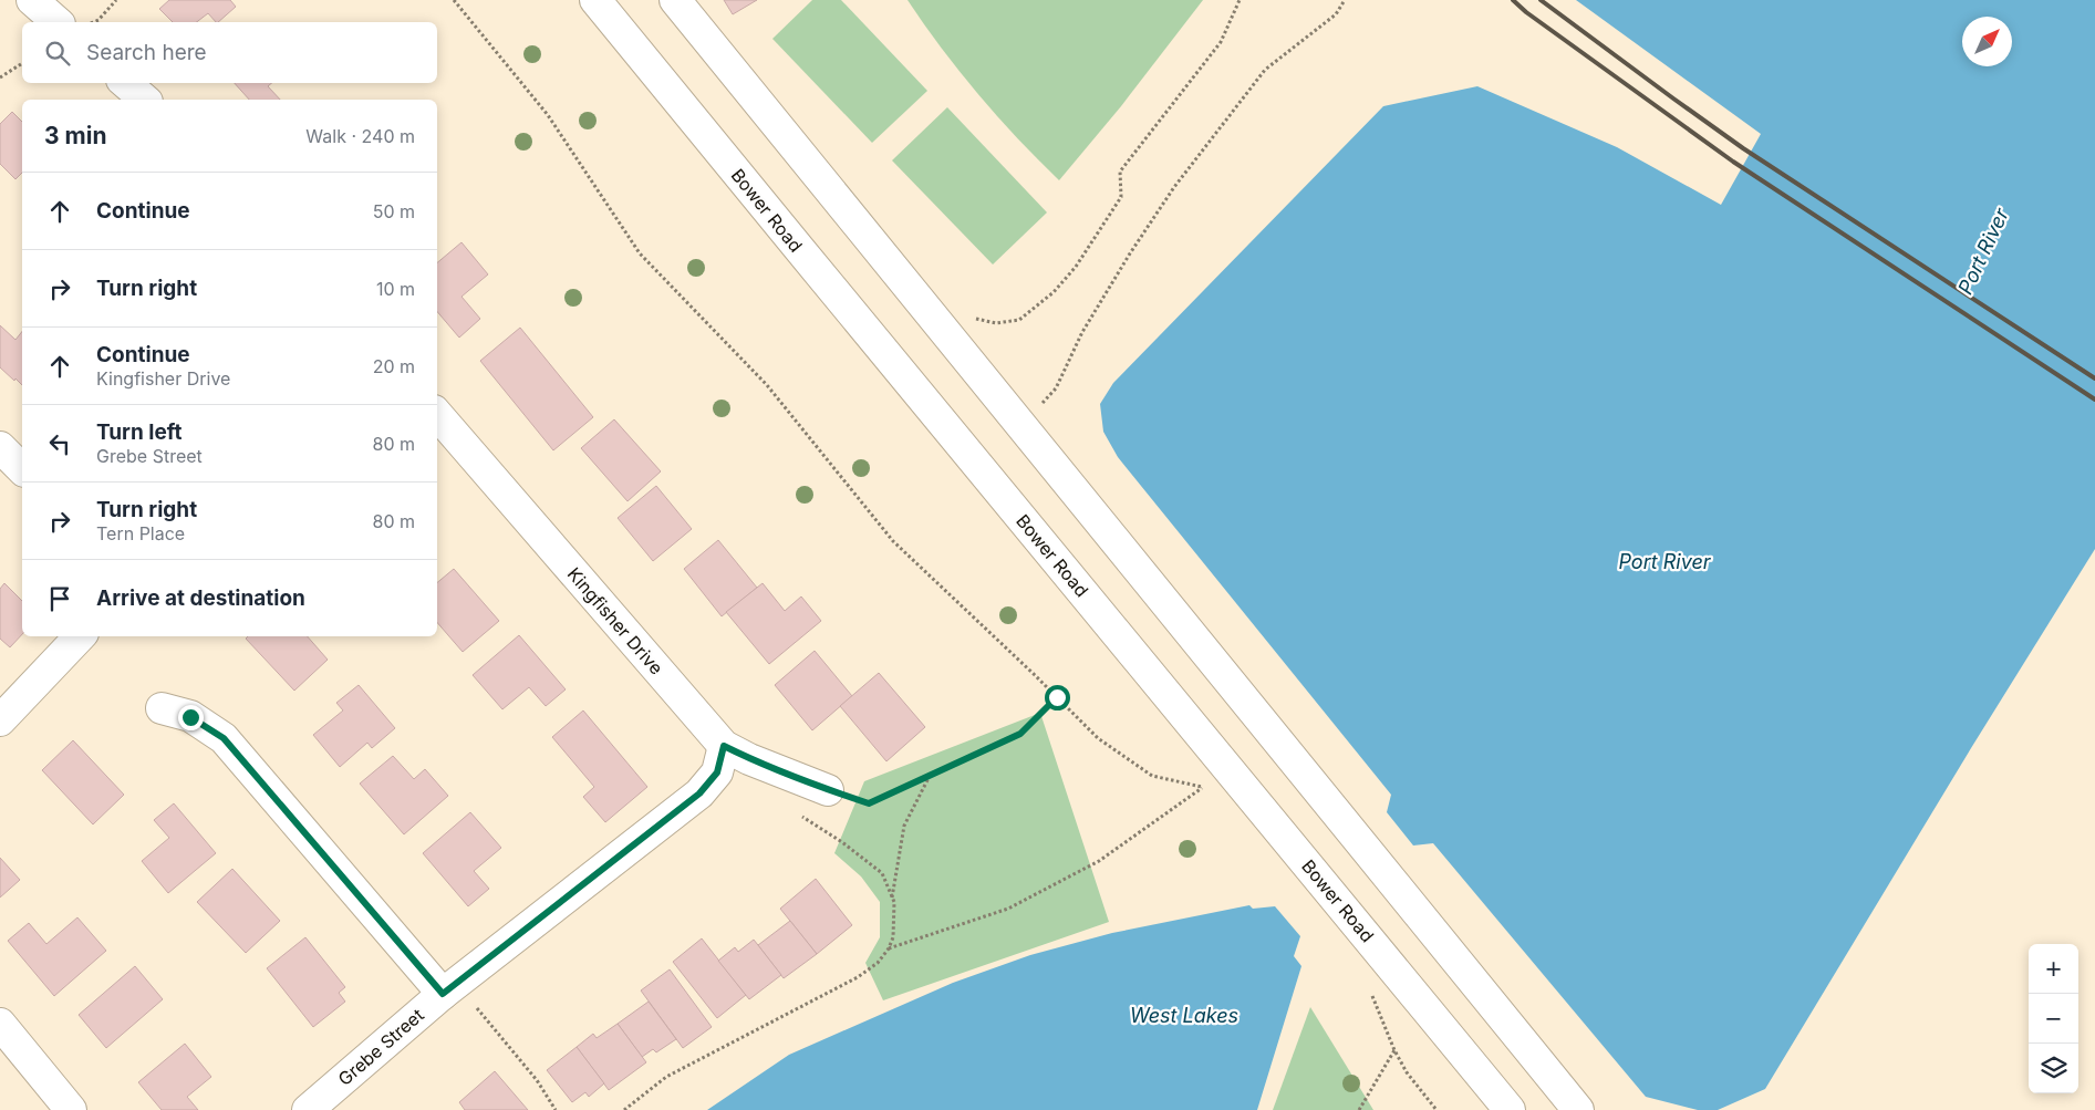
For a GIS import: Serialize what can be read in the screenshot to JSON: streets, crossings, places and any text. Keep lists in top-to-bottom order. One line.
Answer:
{"streets":{"main road":["Bower Road","Kingfisher Drive","Grebe Street"]},"crossings":[["Kingfisher Drive","Grebe Street"]],"water":["Port River","West Lakes"],"north":"top right","page":{"search":"Search here","heading":["3 min","Walk · 240 m"],"list":[["Continue","50 m"],["Turn right","10 m"],["Continue","Kingfisher Drive","20 m"],["Turn left","Grebe Street","80 m"],["Turn right","Tern Place","80 m"],"Arrive at destination"],"map_buttons":["+","−"]}}
